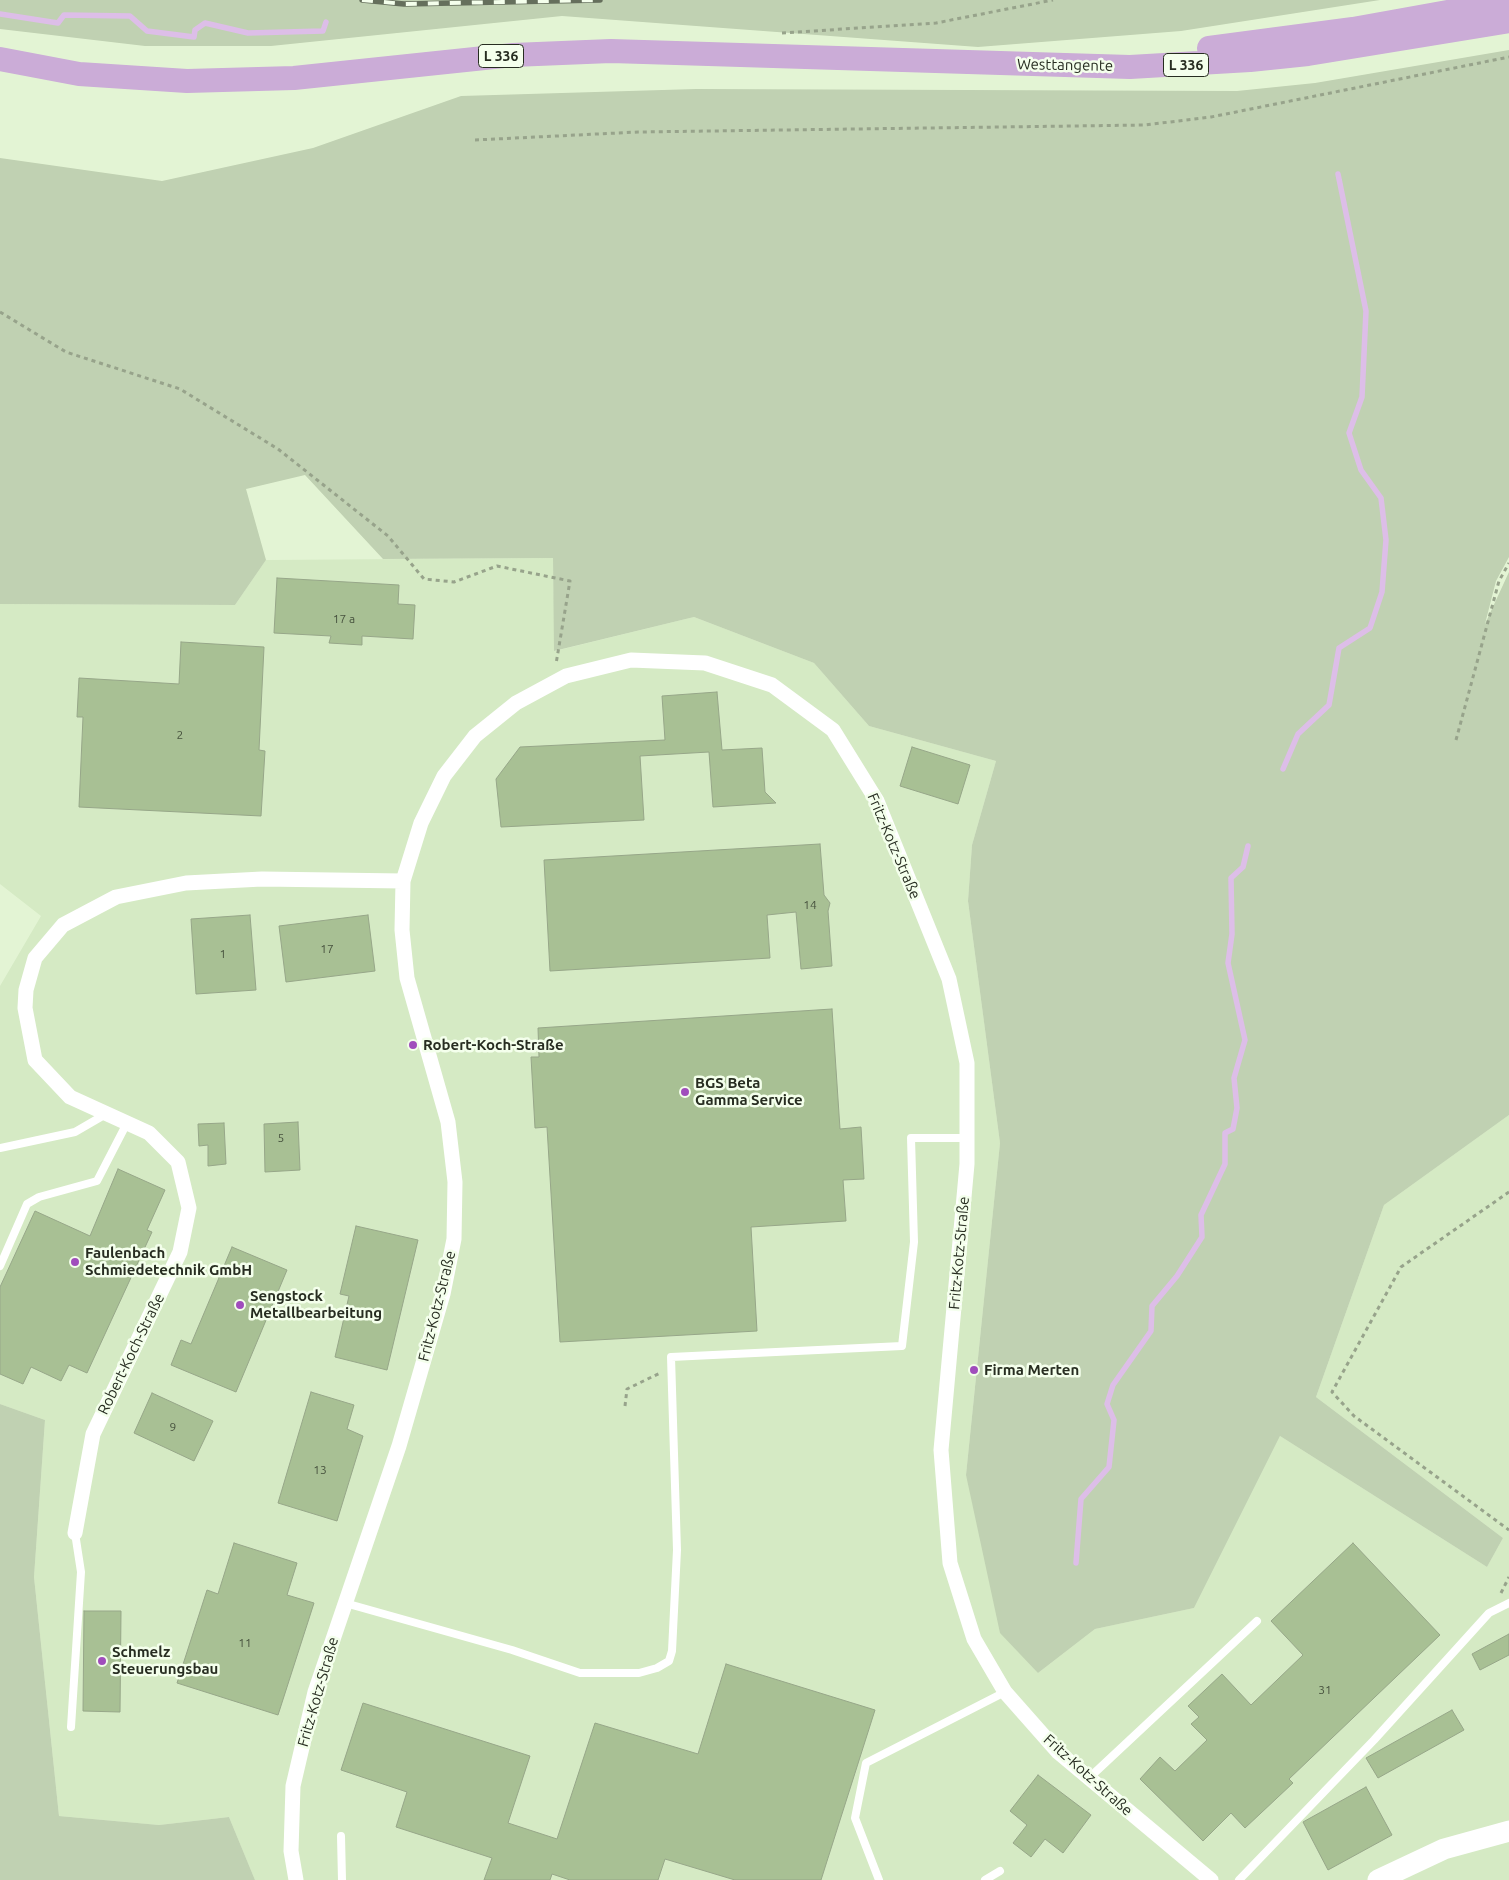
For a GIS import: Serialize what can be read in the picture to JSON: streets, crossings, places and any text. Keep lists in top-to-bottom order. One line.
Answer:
{"streets":{"main road":["L 336","Westtangente"],"street":["Fritz-Kotz-Straße","Robert-Koch-Straße"]},"crossings":[["L 336","Westtangente"],["Fritz-Kotz-Straße","Robert-Koch-Straße"]],"places":["Robert-Koch-Straße","BGS Beta Gamma Service","Faulenbach Schmiedetechnik GmbH","Sengstock Metallbearbeitung","Firma Merten","Schmelz Steuerungsbau"],"house_numbers":["17 a","2","14","17","1","5","9","13","11","31"]}
